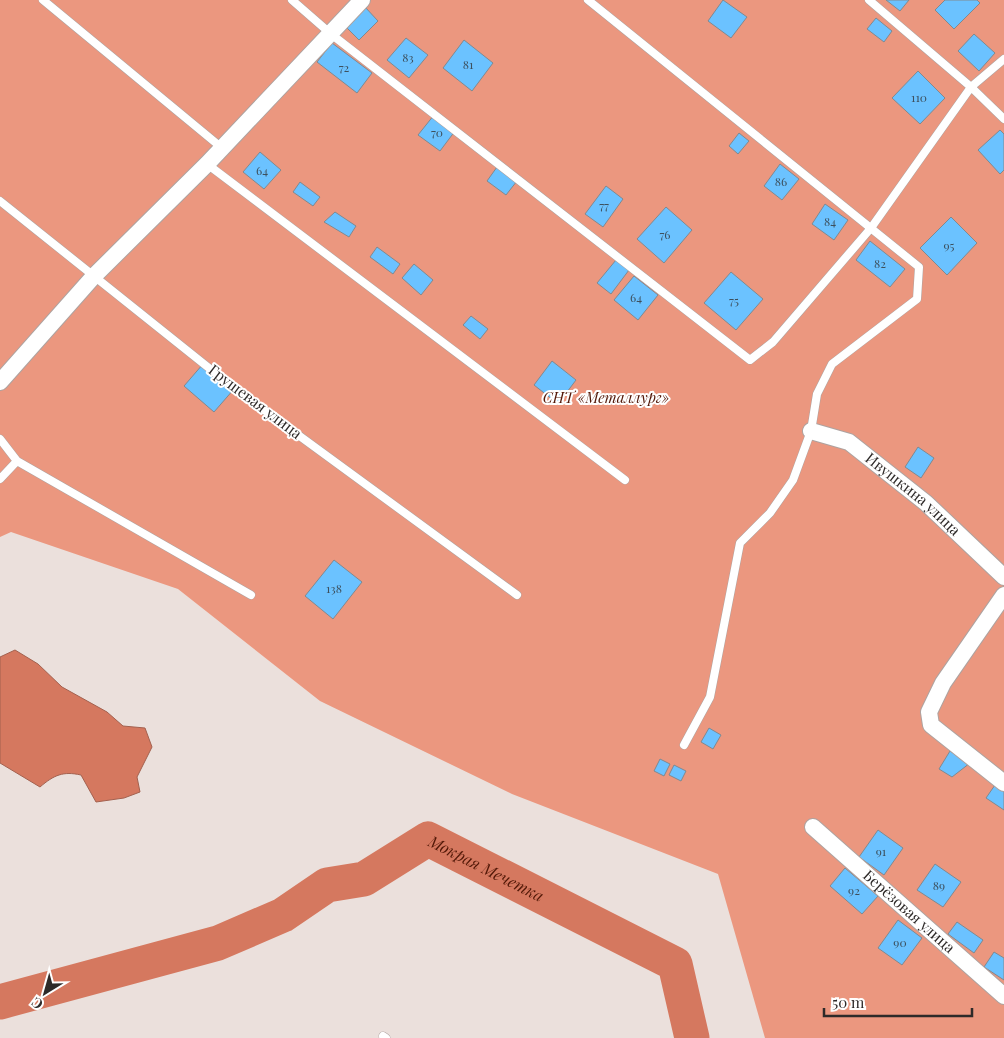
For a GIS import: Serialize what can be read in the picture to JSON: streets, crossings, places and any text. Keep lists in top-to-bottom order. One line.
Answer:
{"streets":{"street":["Ивушкина улица","Берёзовая улица"],"lane":["Грушевая улица"]},"water":["Мокрая Мечетка"],"parks":["СНТ «Металлург»"],"house_numbers":["83","81","72","110","70","64","86","77","84","76","95","82","64","75","138","91","89","92","90"],"scale_bar":"50 m","north":"bottom left"}
